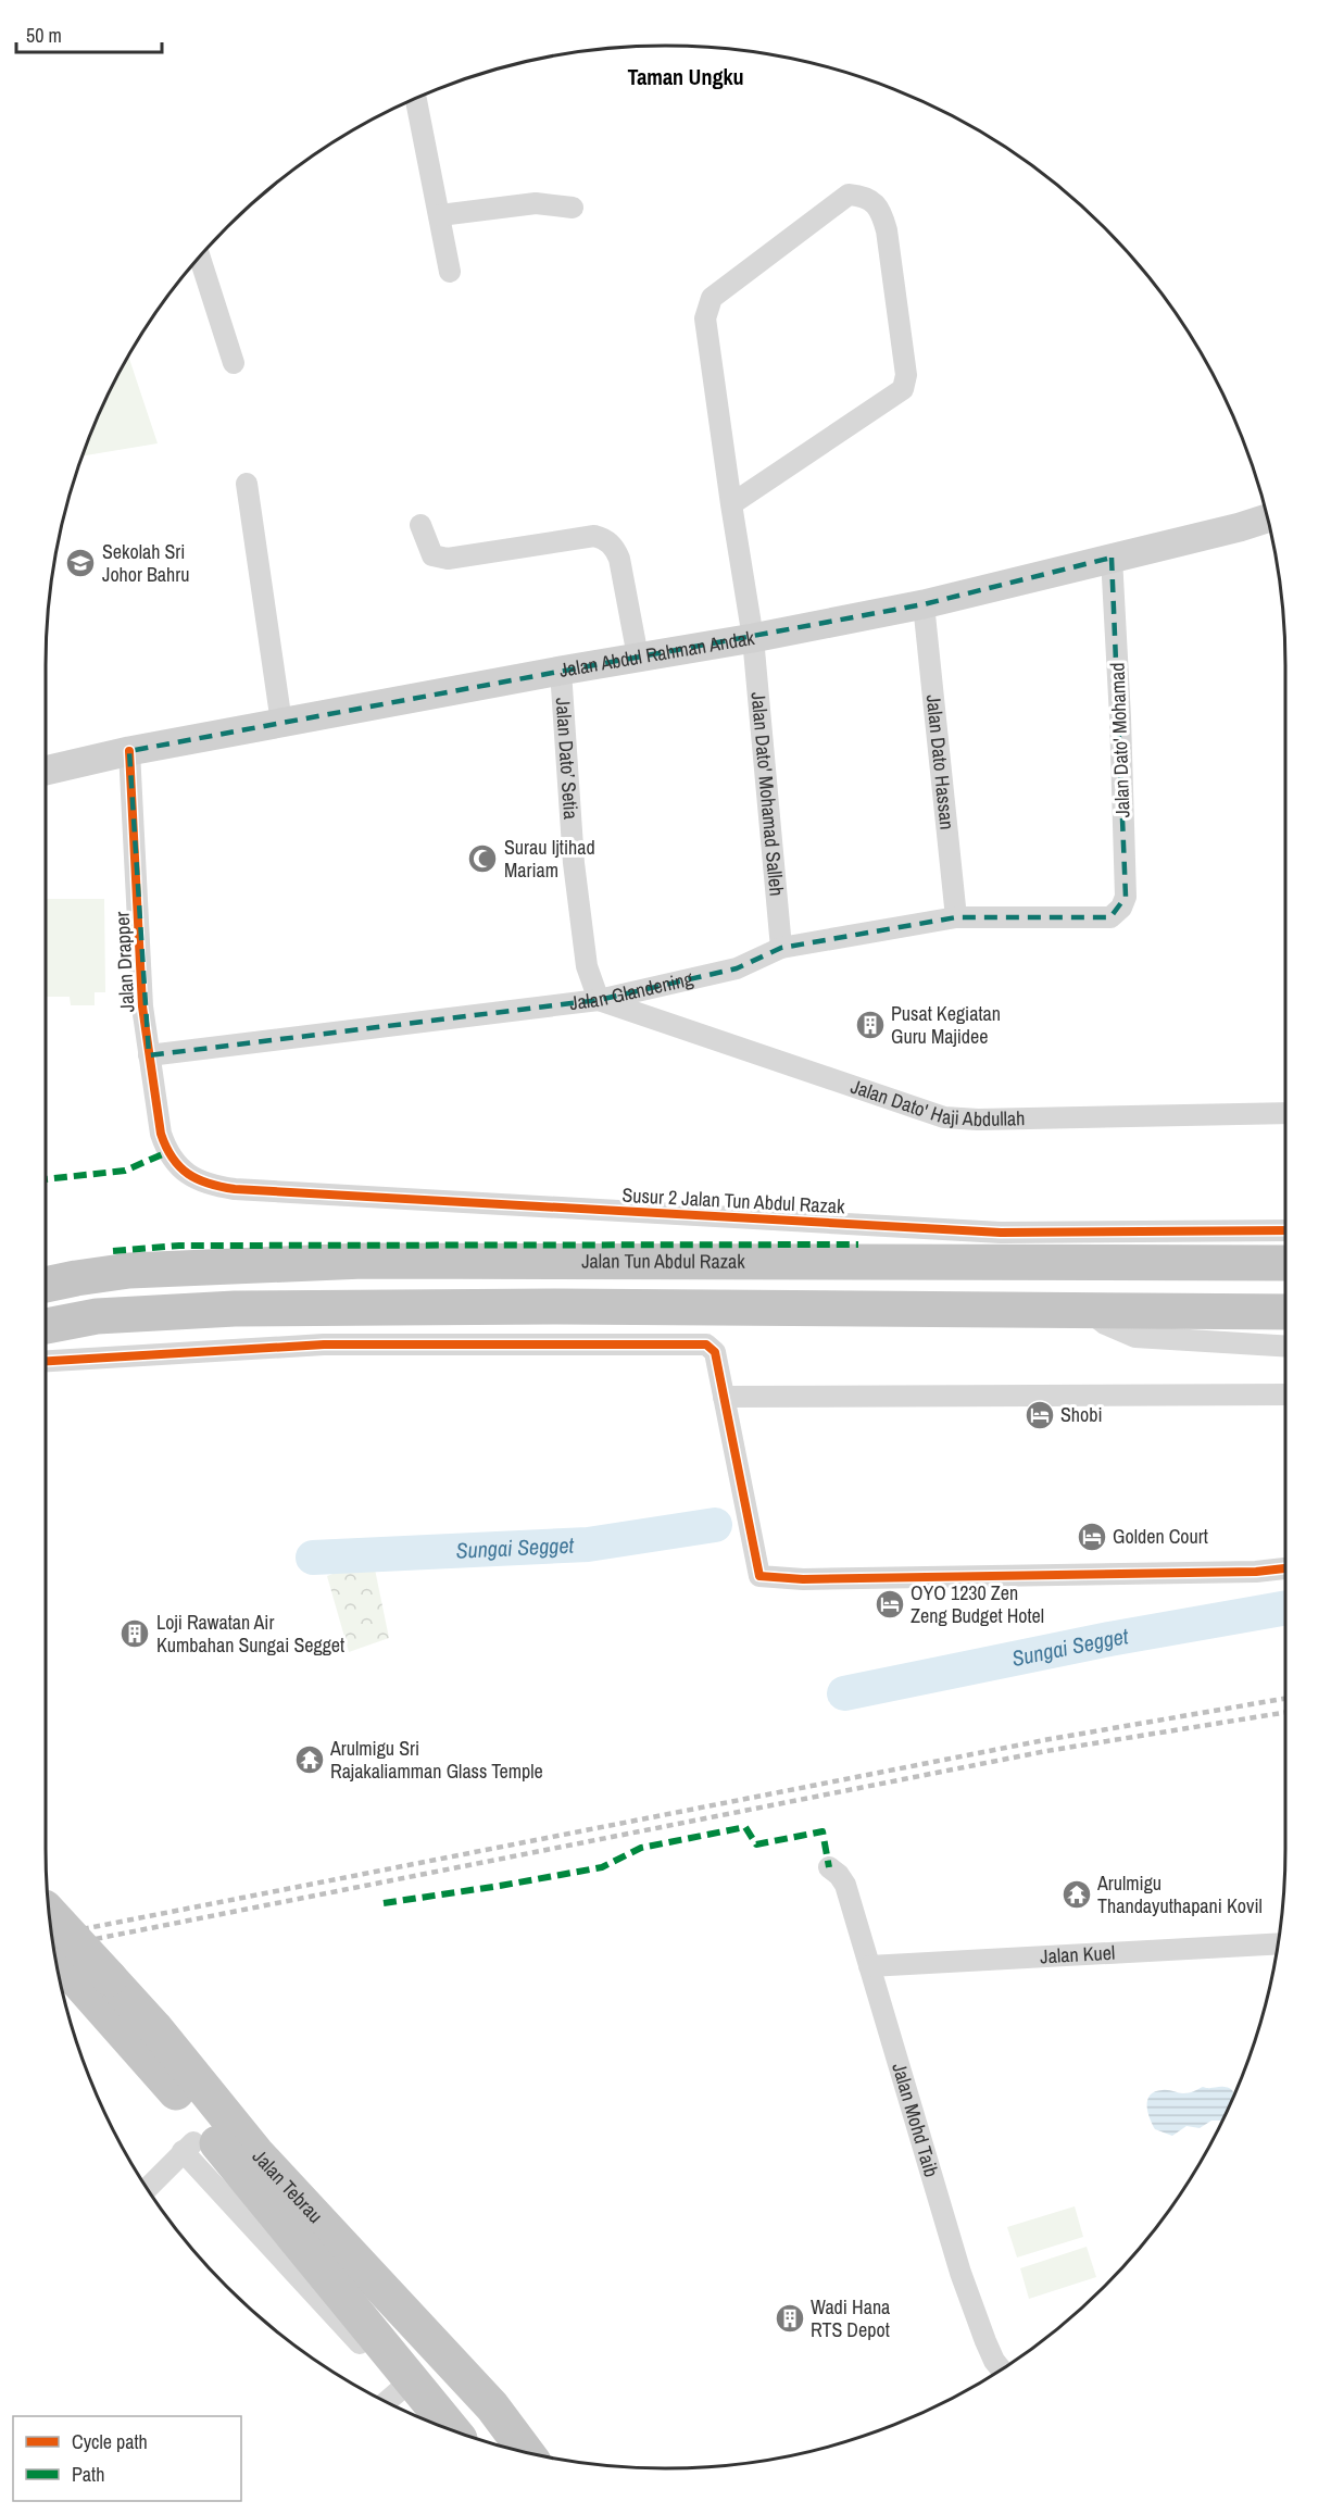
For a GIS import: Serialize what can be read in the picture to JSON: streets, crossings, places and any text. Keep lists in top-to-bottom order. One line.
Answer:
{"streets":{"highway":["Jalan Tun Abdul Razak","Jalan Tebrau"],"street":["Jalan Abdul Rahman Andak","Jalan Dato' Mohamad","Jalan Dato’ Setia","Jalan Dato Hassan","Jalan Dato' Mohamad Salleh","Jalan Drapper","Jalan Glandening","Jalan Dato' Haji Abdullah","Susur 2 Jalan Tun Abdul Razak","Jalan Kuel","Jalan Mohd Taib"]},"crossings":[["Jalan Abdul Rahman Andak","Jalan Dato' Mohamad"],["Jalan Abdul Rahman Andak","Jalan Dato’ Setia"],["Jalan Abdul Rahman Andak","Jalan Dato Hassan"],["Jalan Abdul Rahman Andak","Jalan Dato' Mohamad Salleh"],["Jalan Abdul Rahman Andak","Jalan Drapper"],["Jalan Dato' Mohamad","Jalan Glandening"],["Jalan Dato’ Setia","Jalan Glandening"],["Jalan Dato’ Setia","Jalan Dato' Haji Abdullah"],["Jalan Dato Hassan","Jalan Glandening"],["Jalan Dato' Mohamad Salleh","Jalan Glandening"],["Jalan Drapper","Jalan Glandening"],["Jalan Drapper","Susur 2 Jalan Tun Abdul Razak"],["Jalan Glandening","Jalan Dato' Haji Abdullah"],["Jalan Kuel","Jalan Mohd Taib"]],"districts":["Taman Ungku"],"water":["Sungai Segget"],"places":{"school or university":["Sekolah Sri Johor Bahru"],"mosque":["Surau Ijtihad Mariam"],"building":["Pusat Kegiatan Guru Majidee","Loji Rawatan Air Kumbahan Sungai Segget","Wadi Hana RTS Depot"],"hotel":["Shobi","Golden Court","OYO 1230 Zen Zeng Budget Hotel"],"temple":["Arulmigu Sri Rajakaliamman Glass Temple","Arulmigu Thandayuthapani Kovil"]},"legend":["Cycle path","Path"],"scale_bar":"50 m"}
